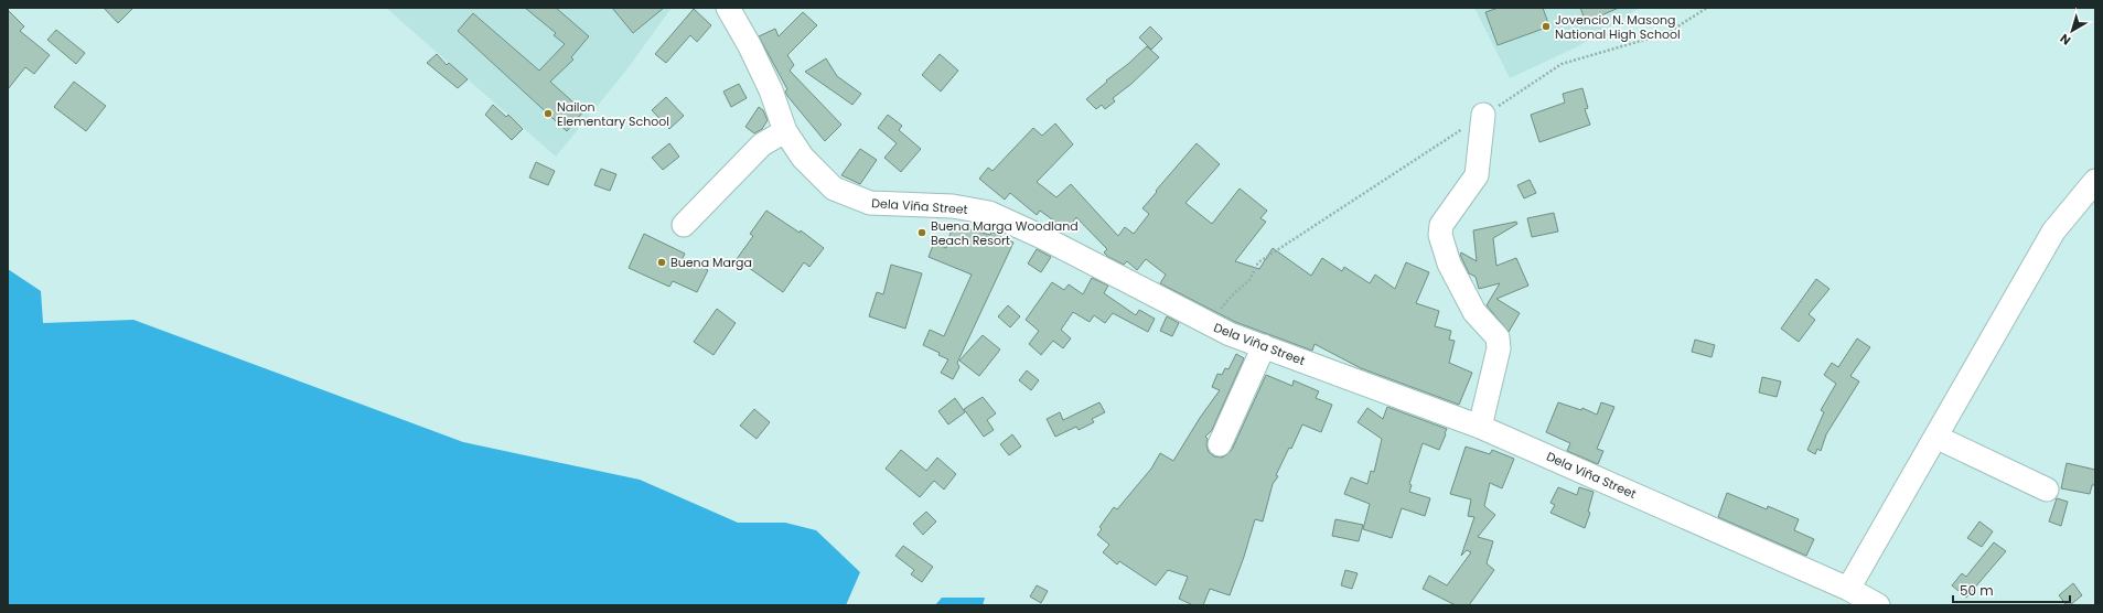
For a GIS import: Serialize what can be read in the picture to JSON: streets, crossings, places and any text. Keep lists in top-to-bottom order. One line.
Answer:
{"streets":{"street":["Dela Viña Street"]},"places":["Jovencio N. Masong National High School","Nailon Elementary School","Buena Marga Woodland Beach Resort","Buena Marga"],"scale_bar":"50 m","north":"bottom left"}
